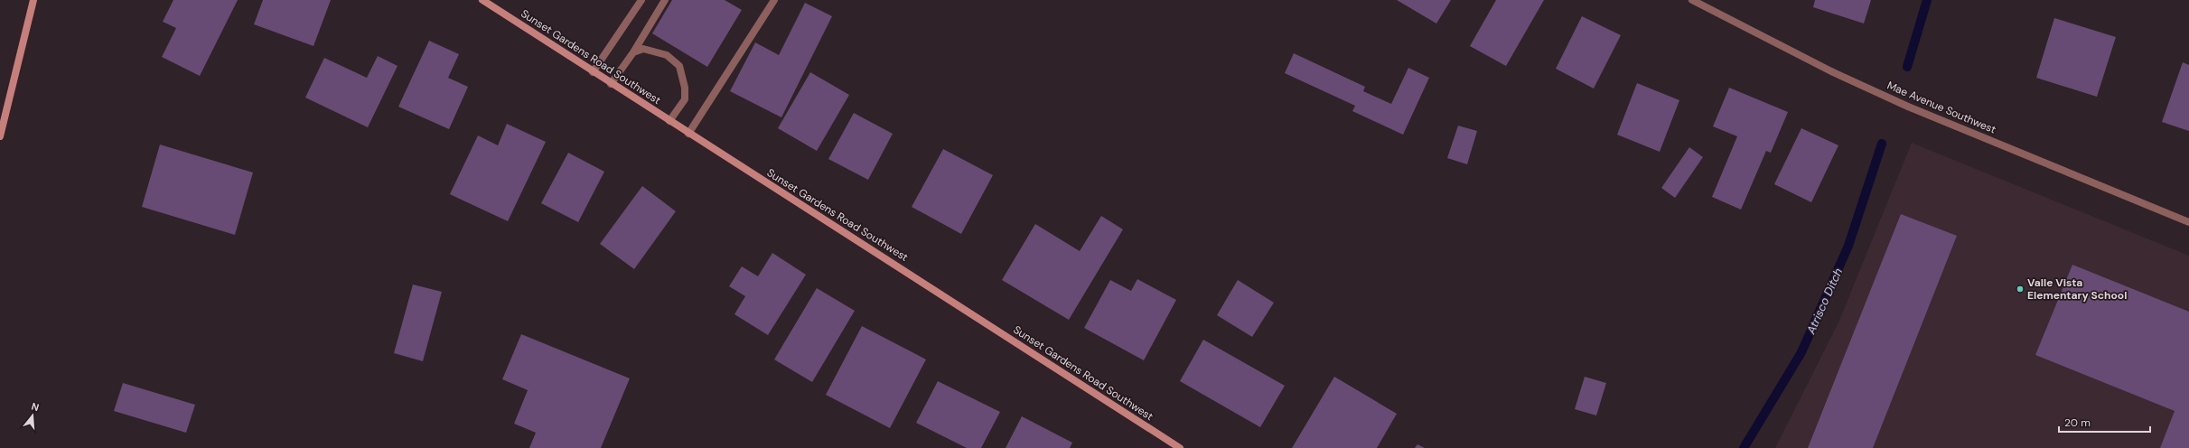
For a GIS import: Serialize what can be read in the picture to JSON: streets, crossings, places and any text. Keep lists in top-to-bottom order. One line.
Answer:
{"streets":{"street":["Sunset Gardens Road Southwest","Mae Avenue Southwest"]},"water":["Atrisco Ditch"],"places":["Valle Vista Elementary School"],"scale_bar":"20 m","north":"top"}
